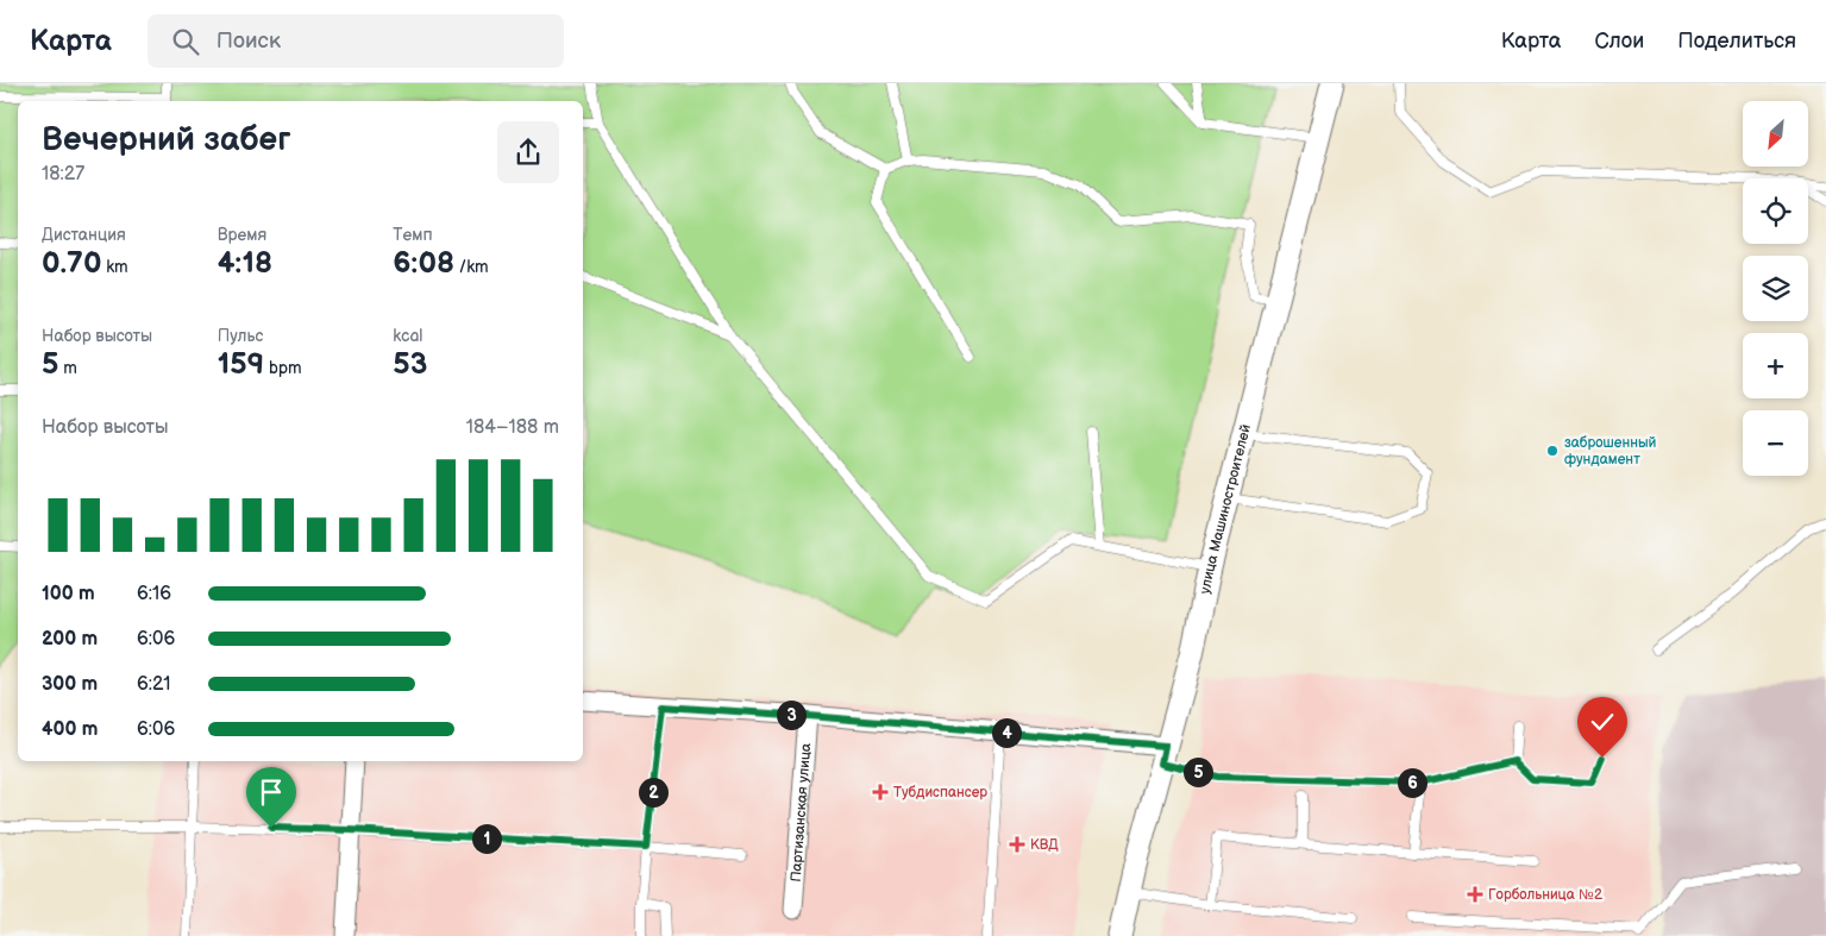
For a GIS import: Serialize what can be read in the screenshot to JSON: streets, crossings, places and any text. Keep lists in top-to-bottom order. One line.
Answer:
{"streets":{"street":["улица Машиностроителей","Партизанская улица"]},"places":{"other":["заброшенный фундамент"],"health":["Тубдиспансер","КВД","Горбольница №2"]},"north":"bottom left","page":{"header":"Карта","search":"Поиск","nav":["Карта","Слои","Поделиться"],"map_buttons":["+","−"],"heading":["Вечерний забег","18:27"],"stats":[["Дистанция","0.70 km"],["Время","4:18"],["Темп","6:08 /km"],["Набор высоты","5 m"],["Пульс","159 bpm"],["kcal","53"]],"chart":["Набор высоты","184–188 m"],"list":[{"name":"100 m","note":"6:16"},{"name":"200 m","note":"6:06"},{"name":"300 m","note":"6:21"},{"name":"400 m","note":"6:06"}],"pins":["3","4","5","6","2","1"]}}
